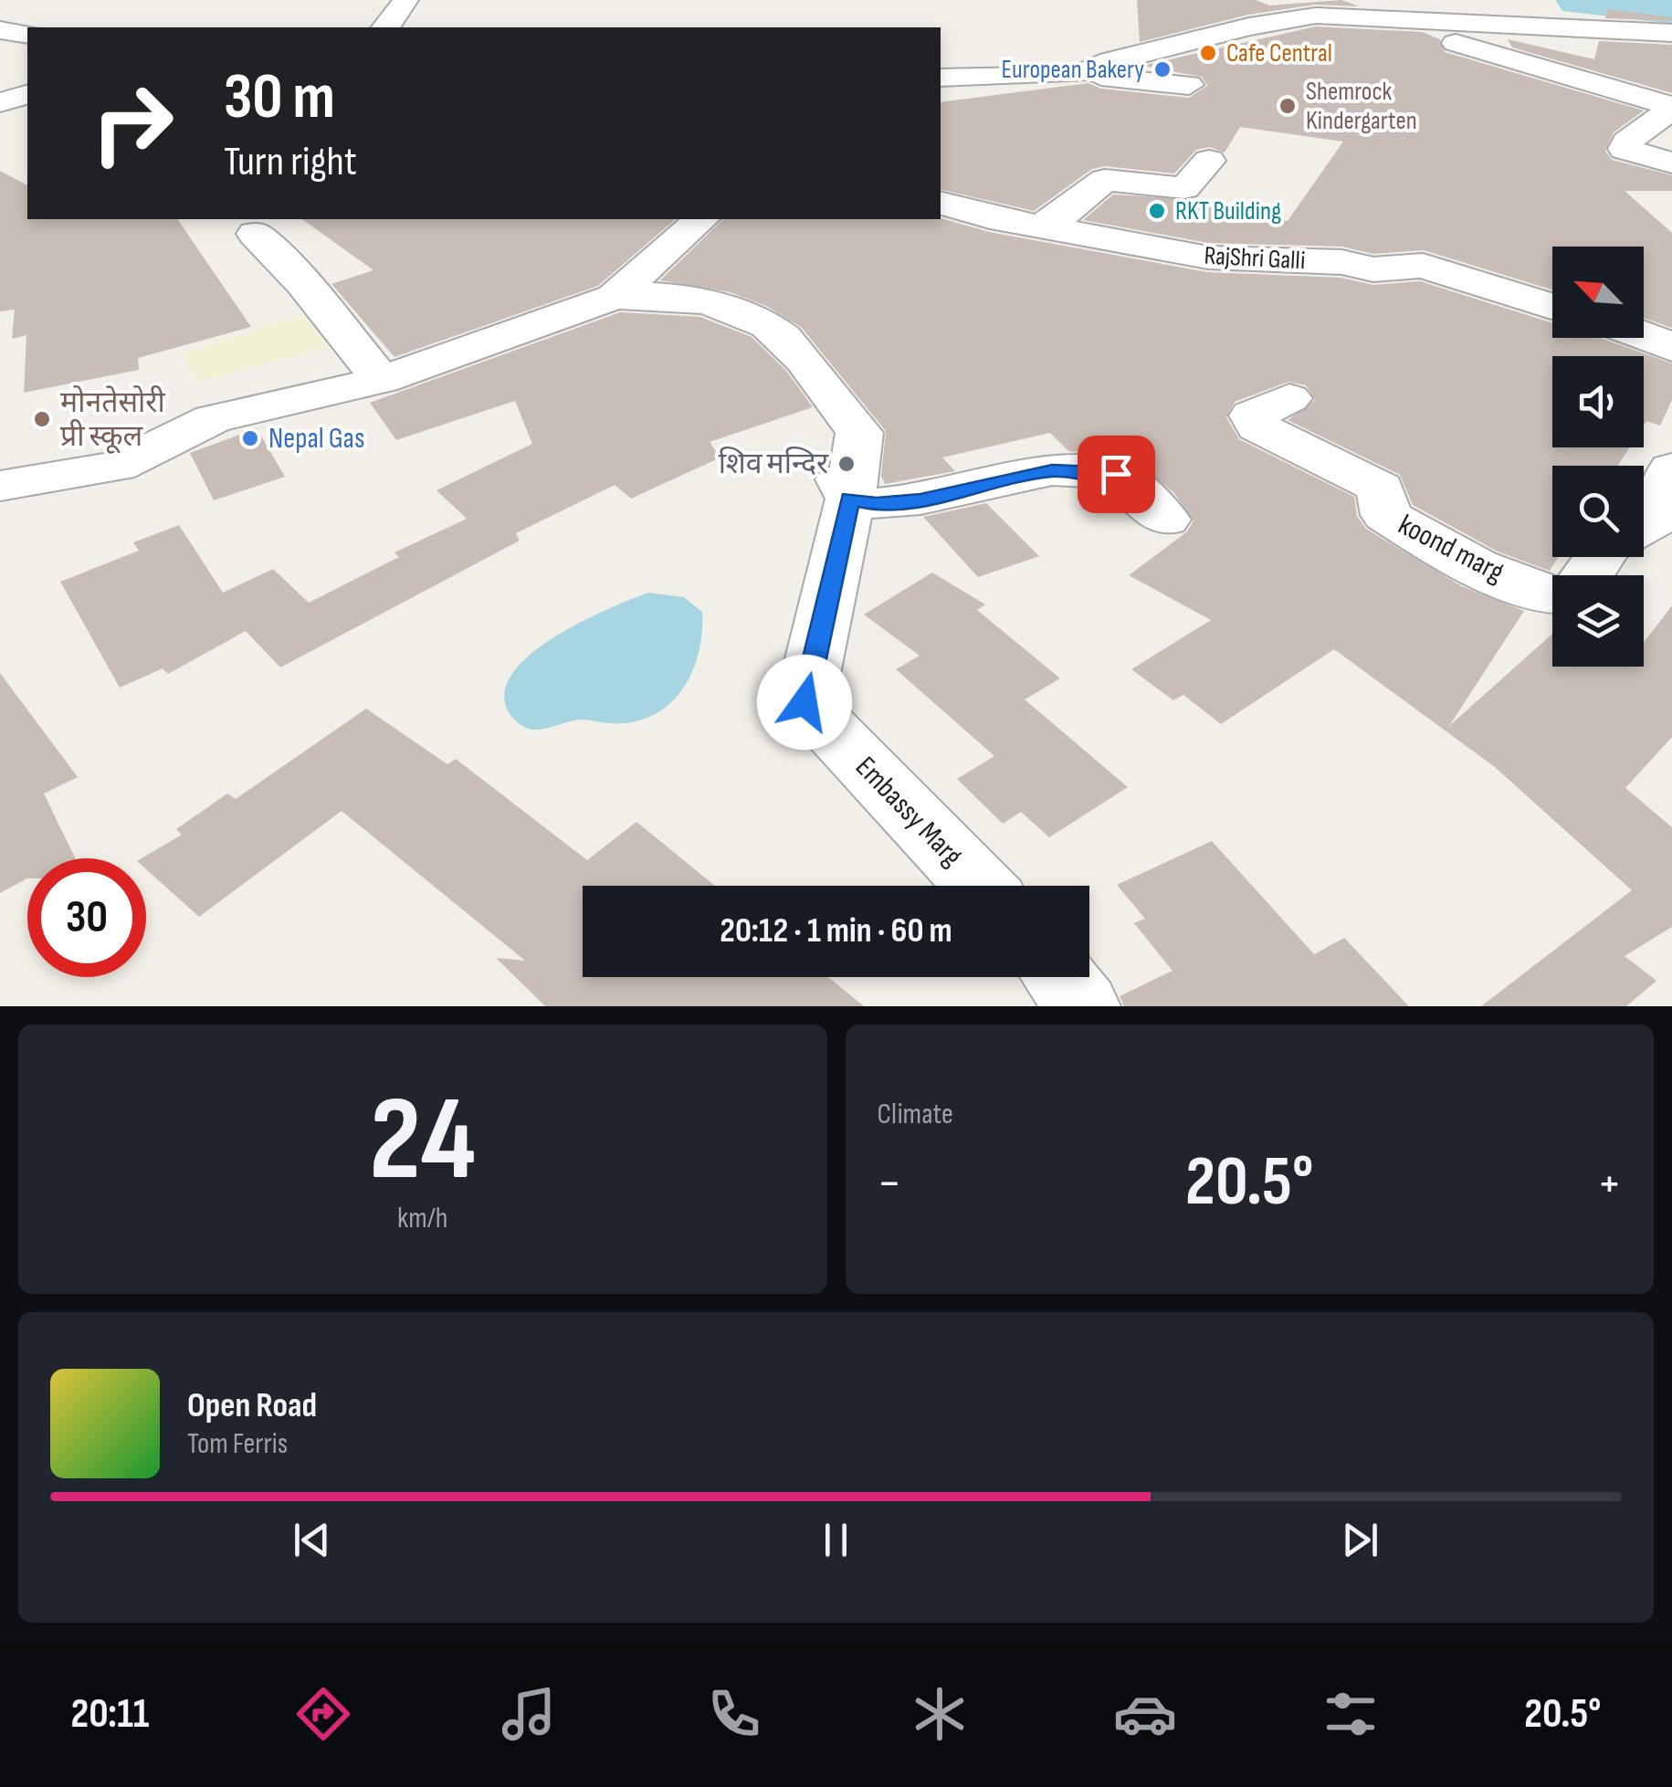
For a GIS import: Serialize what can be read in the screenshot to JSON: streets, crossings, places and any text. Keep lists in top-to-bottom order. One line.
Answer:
{"streets":{"street":["RajShri Galli","koond marg","Embassy Marg"]},"places":["Cafe Central","European Bakery","Shemrock Kindergarten","RKT Building","मोनतेसोरी प्री स्कूल","Nepal Gas","शिव मन्दिर"],"north":"top left","page":{"turn":["30 m","Turn right"],"limit":"30","trip":"20:12 · 1 min · 60 m","tile":[["24","km/h"],"Climate"],"heat":["−","20.5°","+"],"song":["Open Road","Tom Ferris"],"tabs":["20:11","20.5°"]}}
